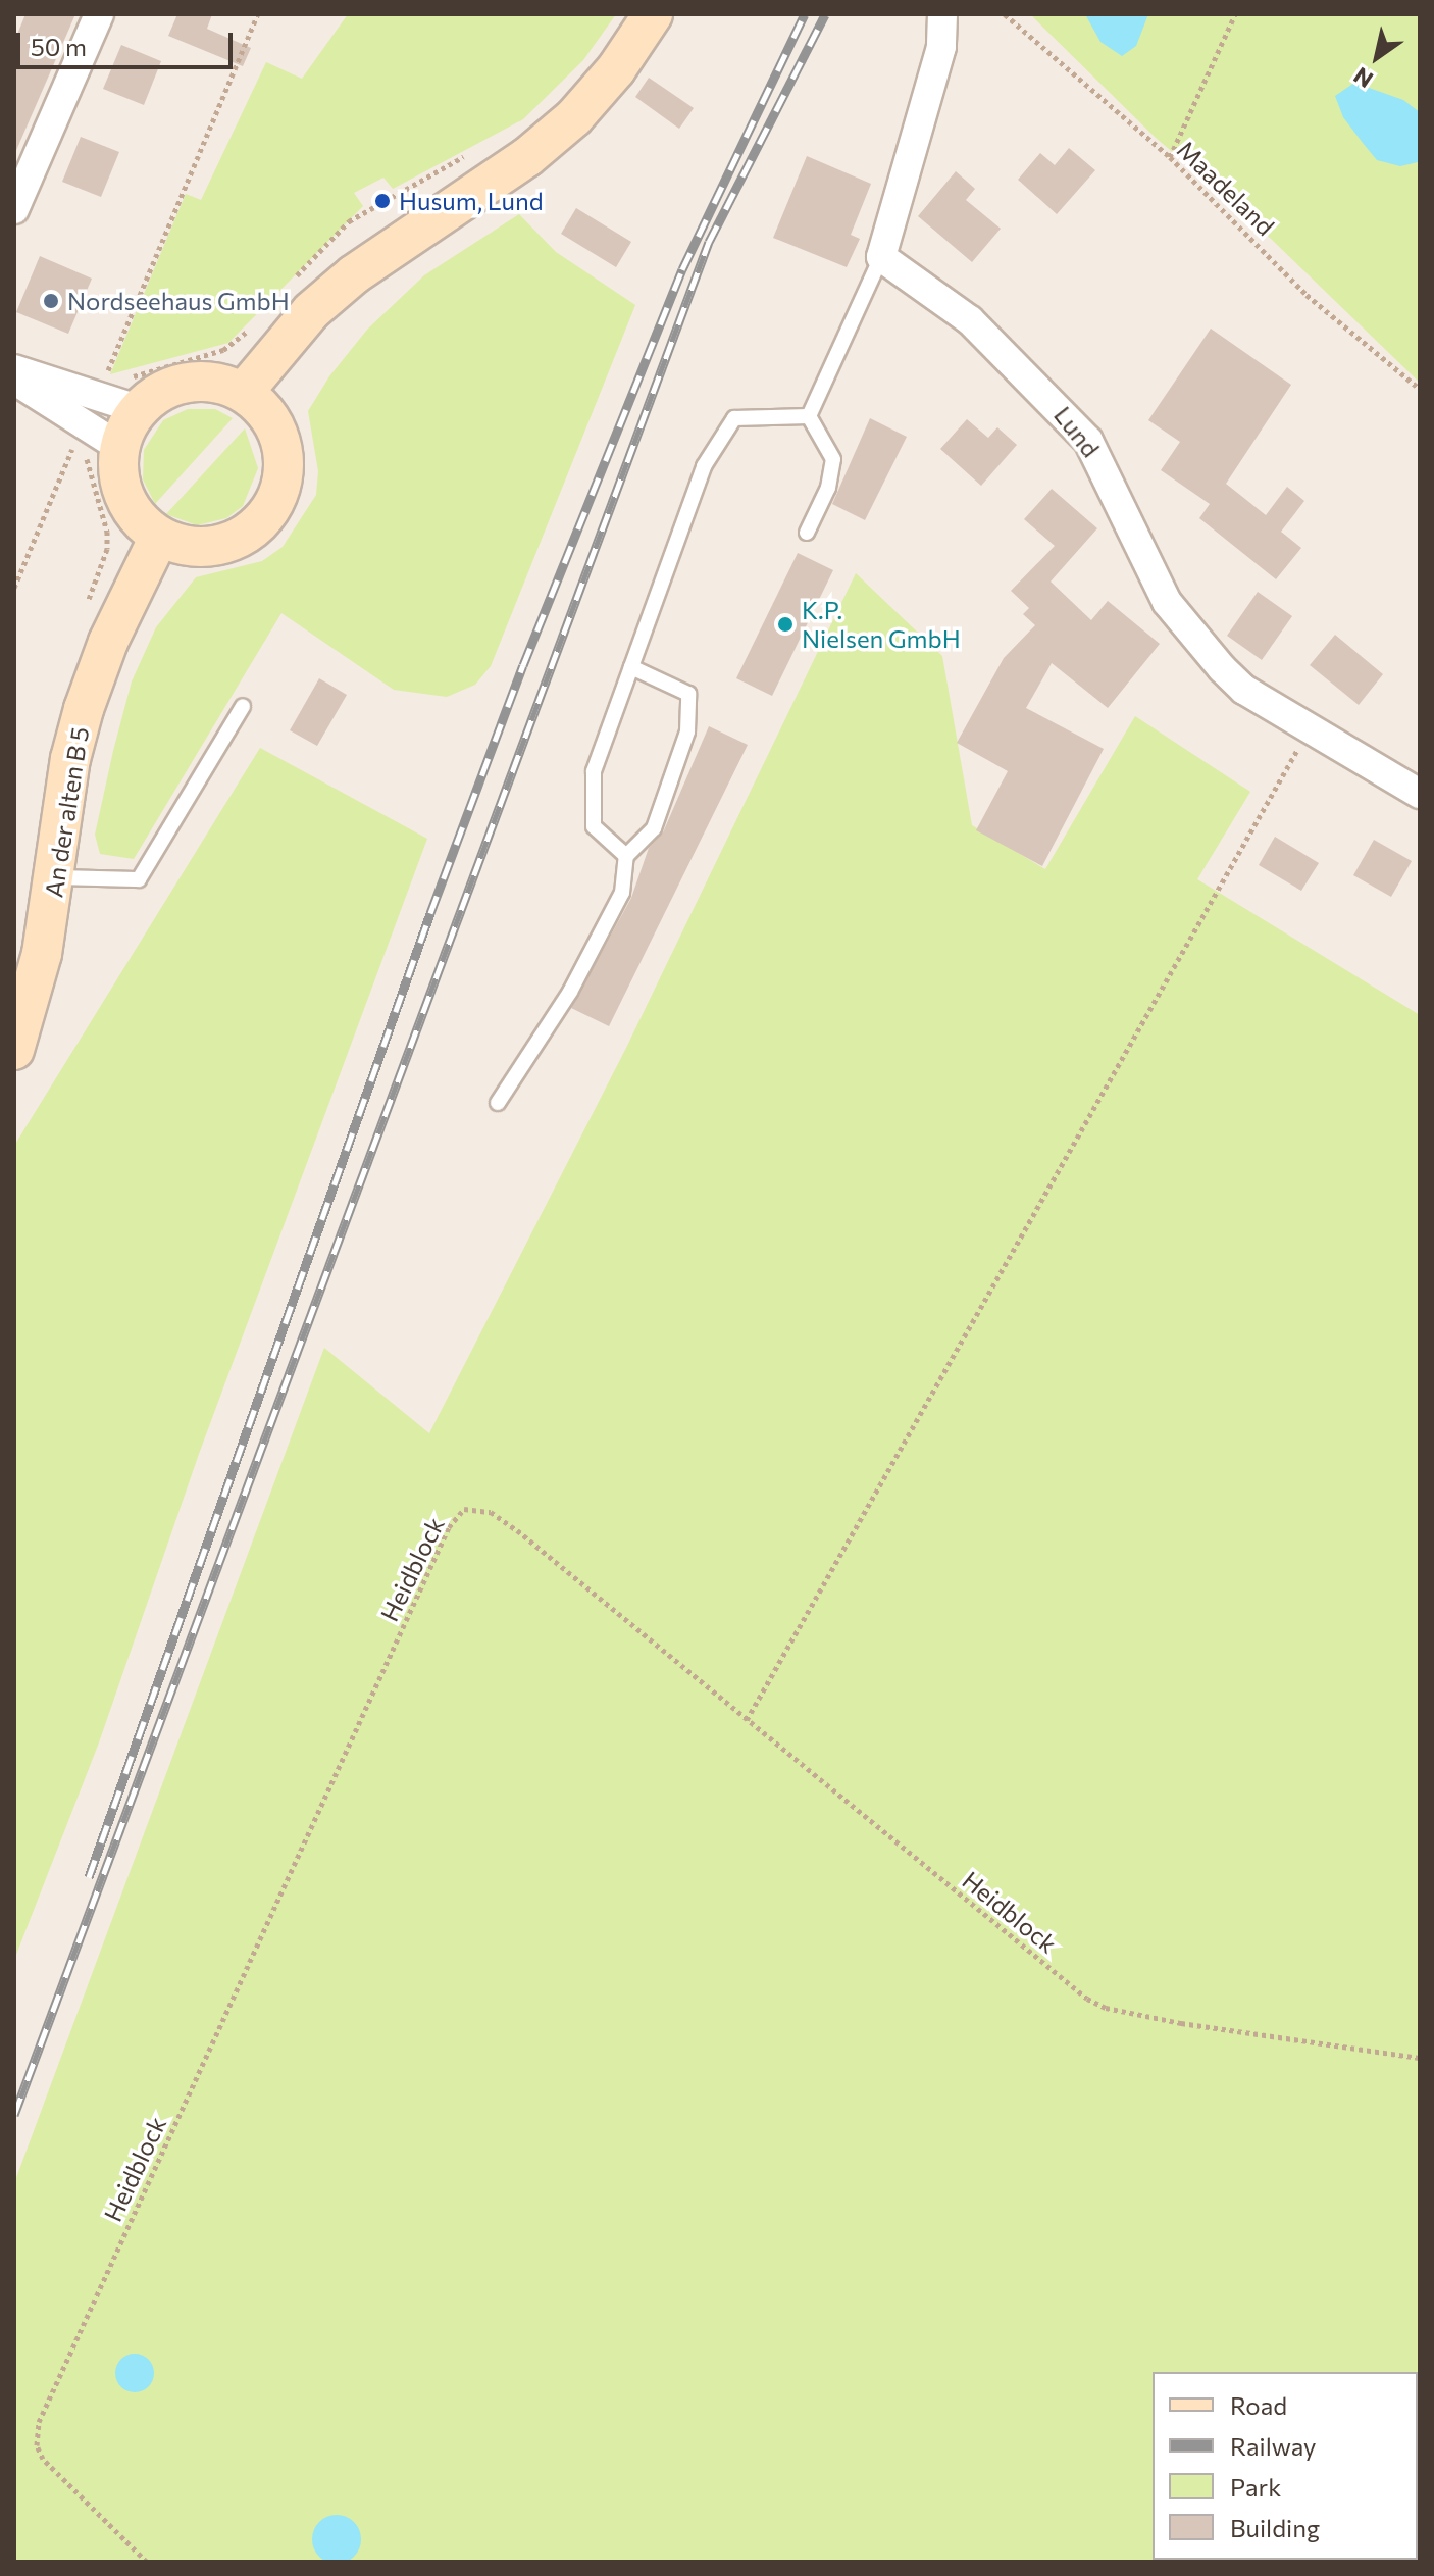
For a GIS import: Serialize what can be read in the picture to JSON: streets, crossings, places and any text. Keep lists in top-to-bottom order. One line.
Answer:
{"streets":{"main road":["An der alten B 5"],"street":["Lund"],"path":["Maadeland","Heidblock"]},"places":["Husum, Lund","Nordseehaus GmbH","K.P. Nielsen GmbH"],"legend":["Road","Railway","Park","Building"],"scale_bar":"50 m","north":"bottom left"}
